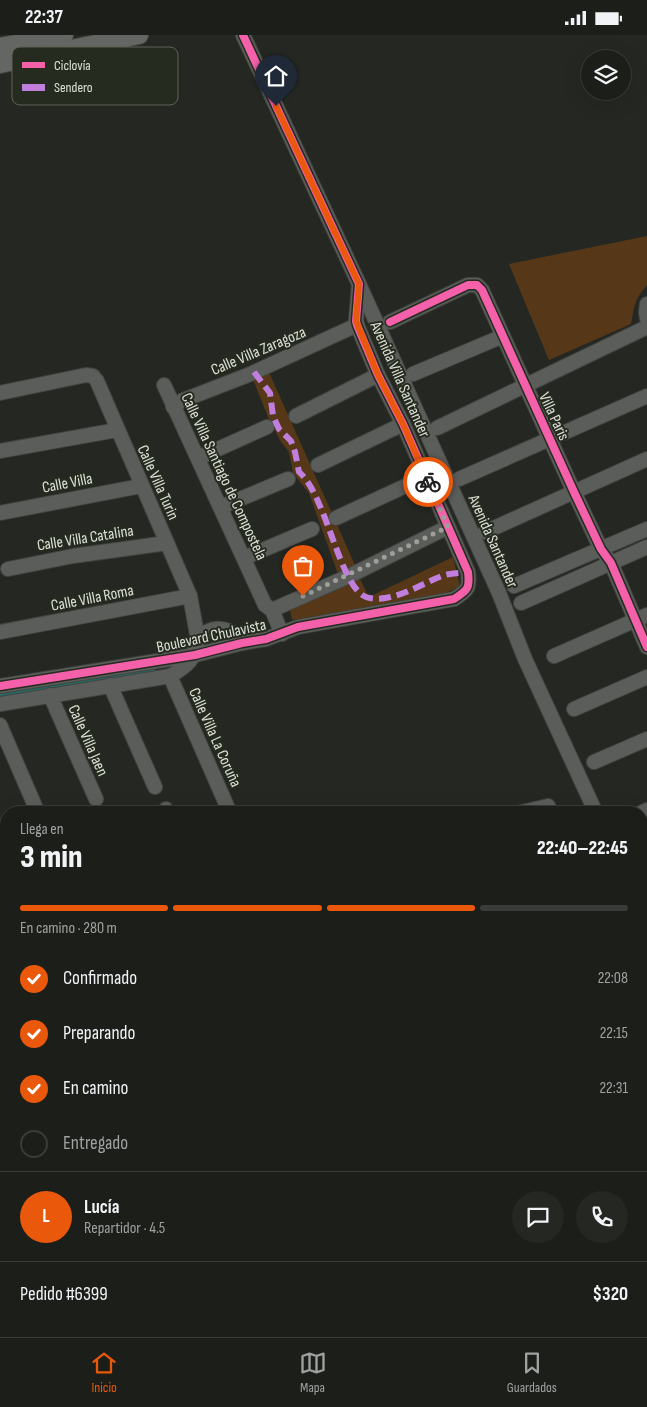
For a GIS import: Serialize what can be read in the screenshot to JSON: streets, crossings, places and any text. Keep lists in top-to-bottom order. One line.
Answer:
{"streets":{"street":["Calle Villa Zaragoza","Avenida Villa Santander","Villa Paris","Calle Villa Santiago de Compostela","Calle Villa","Calle Villa Turin","Calle Villa Catalina","Avenida Santander","Calle Villa Roma","Boulevard Chulavista","Calle Villa La Coruña","Calle Villa Jaen"]},"crossings":[["Calle Villa Zaragoza","Avenida Villa Santander"],["Calle Villa Zaragoza","Calle Villa Santiago de Compostela"],["Avenida Villa Santander","Avenida Santander"],["Avenida Villa Santander","Boulevard Chulavista"],["Calle Villa Santiago de Compostela","Boulevard Chulavista"],["Calle Villa","Calle Villa Turin"],["Calle Villa Turin","Calle Villa Catalina"],["Calle Villa Turin","Calle Villa Roma"],["Calle Villa Turin","Boulevard Chulavista"],["Boulevard Chulavista","Calle Villa La Coruña"],["Boulevard Chulavista","Calle Villa Jaen"]],"legend":["Ciclovía","Sendero"],"page":{"status":"22:37","heading":["3 min","Llega en","22:40–22:45"],"panel":["Lucía","Repartidor · 4.5","Pedido #6399","$320"],"bar":"En camino · 280 m","list":[["Confirmado","22:08"],["Preparando","22:15"],["En camino","22:31"],"Entregado"],"round":"L","tabs":["Inicio","Mapa","Guardados"]}}
